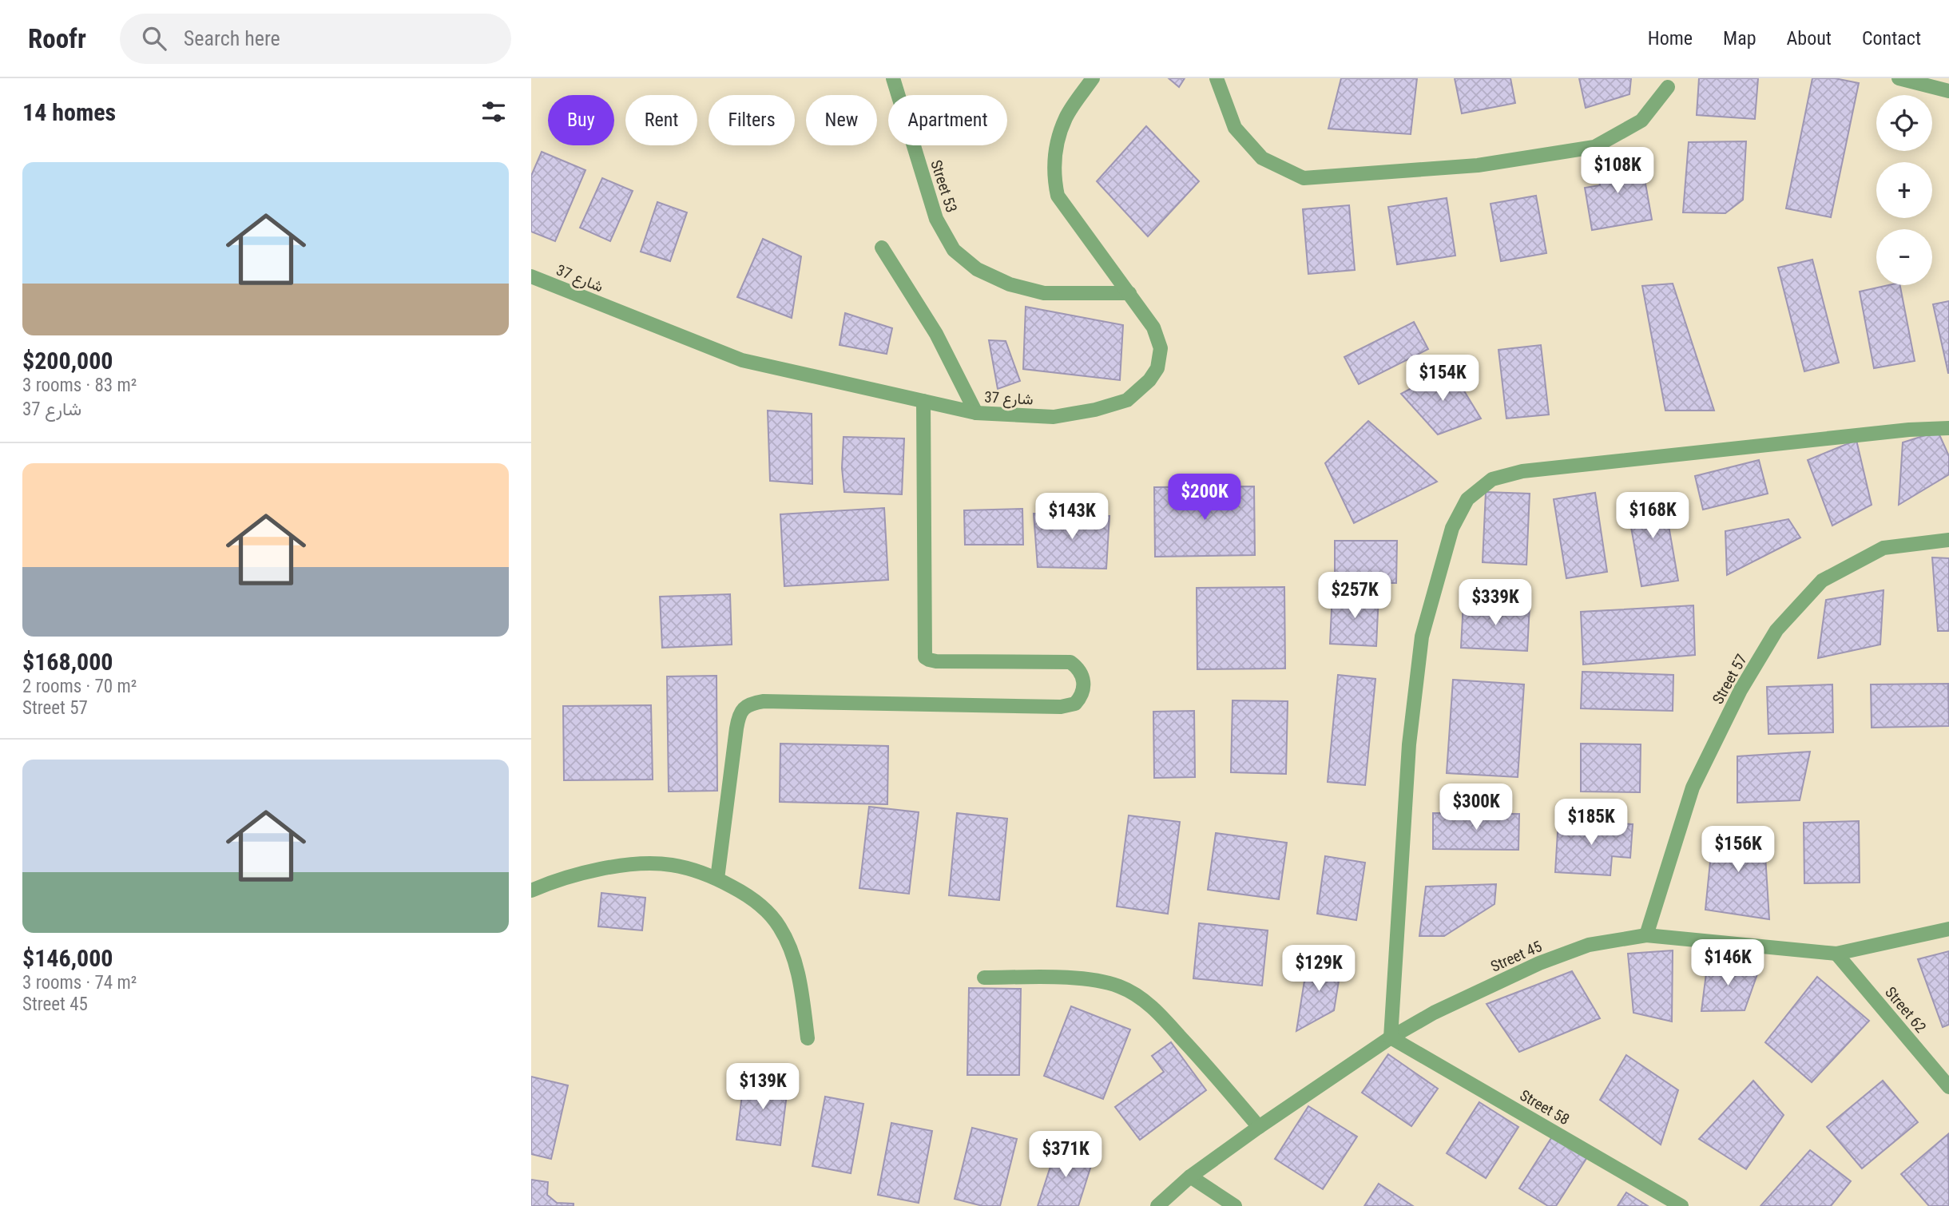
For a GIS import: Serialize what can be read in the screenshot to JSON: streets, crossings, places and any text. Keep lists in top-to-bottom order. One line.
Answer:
{"streets":{"street":["Street 53","شارع 37","Street 57","Street 45","Street 62","Street 58"]},"crossings":[["Street 53","شارع 37"],["Street 57","Street 45"],["Street 45","Street 62"],["Street 45","Street 58"]],"page":{"header":"Roofr","search":"Search here","nav":["Home","Map","About","Contact"],"heading":"14 homes","map_buttons":["+","−"],"chip":["Buy","Rent","Filters","New","Apartment"],"list":[{"name":"$200,000","note":"3 rooms · 83 m² · شارع 37"},{"name":"$168,000","note":"2 rooms · 70 m² · Street 57"},{"name":"$146,000","note":"3 rooms · 74 m² · Street 45"}],"price":["$108K","$154K","$200K","$168K","$143K","$257K","$339K","$300K","$185K","$156K","$146K","$129K","$139K","$371K"]}}
